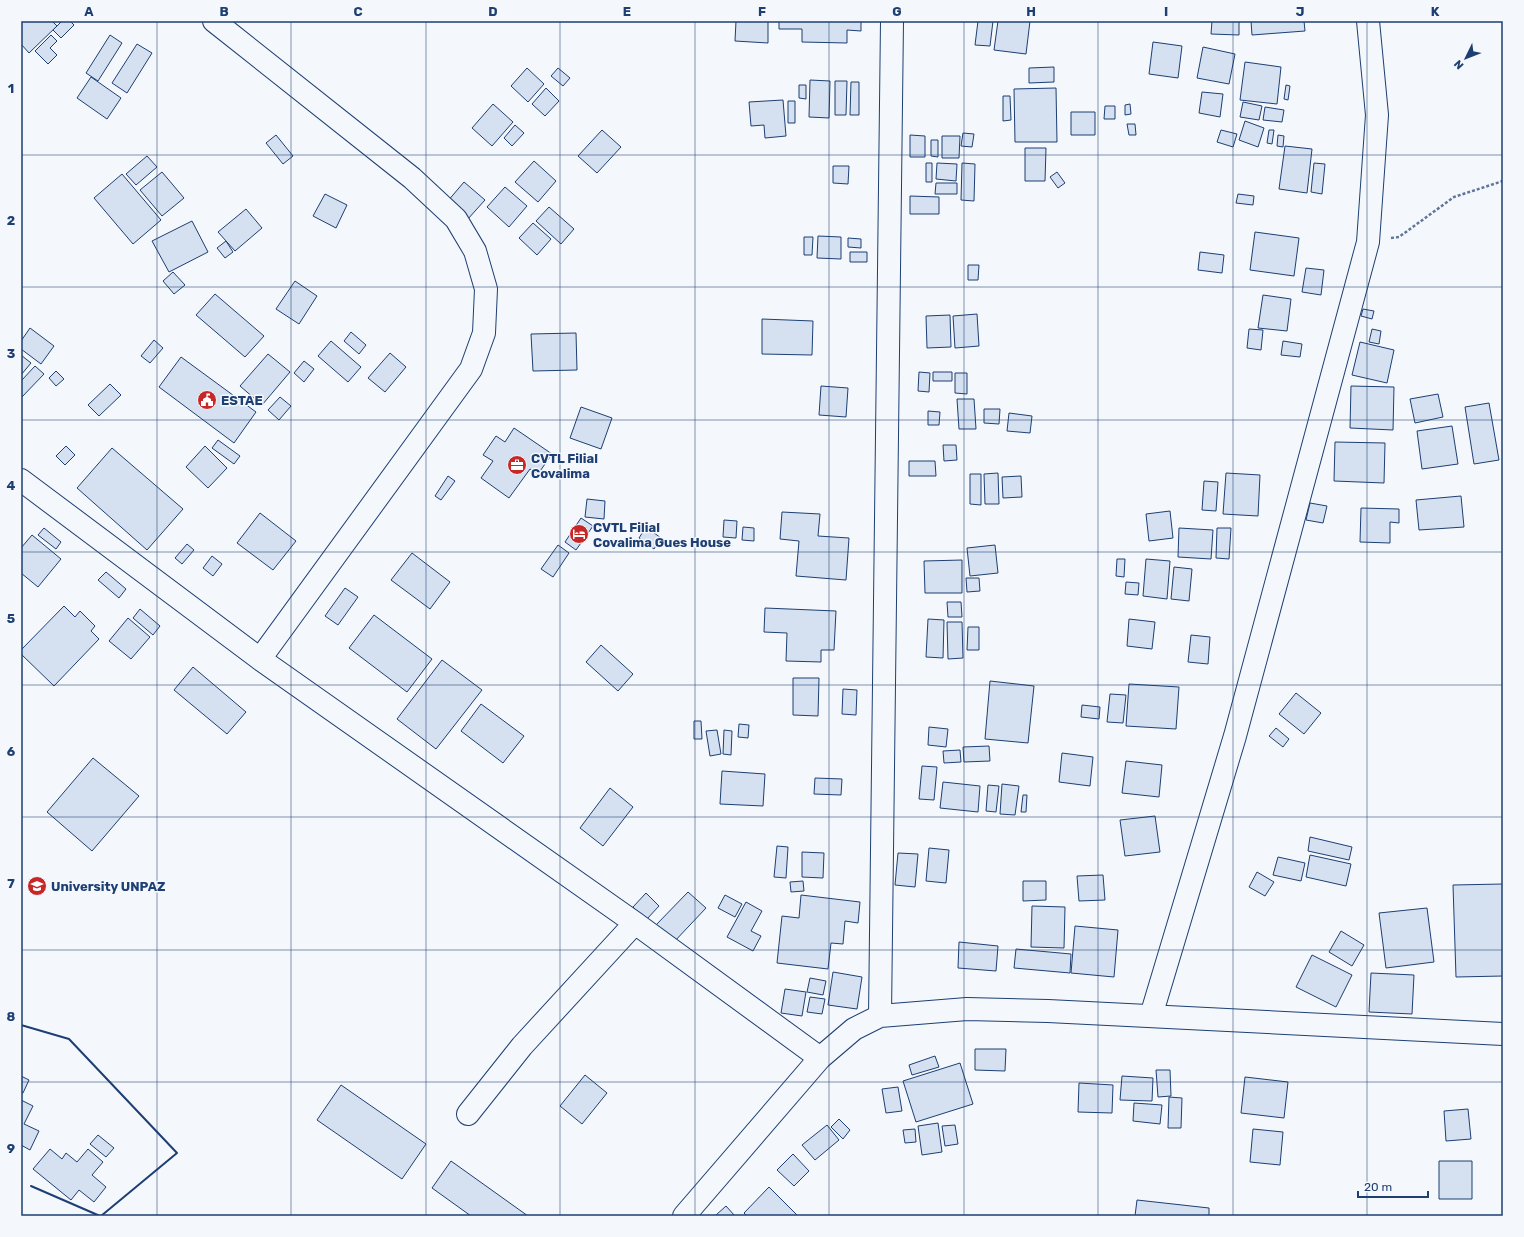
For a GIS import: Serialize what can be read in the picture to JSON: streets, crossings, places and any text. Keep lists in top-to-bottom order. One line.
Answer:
{"places":{"public building":["ESTAE"],"office":["CVTL Filial Covalima"],"hotel":["CVTL Filial Covalima Gues House"],"school or university":["University UNPAZ"]},"scale_bar":"20 m","north":"bottom left","grid":{"columns":["A","B","C","D","E","F","G","H","I","J","K"],"rows":["1","2","3","4","5","6","7","8","9"]}}
